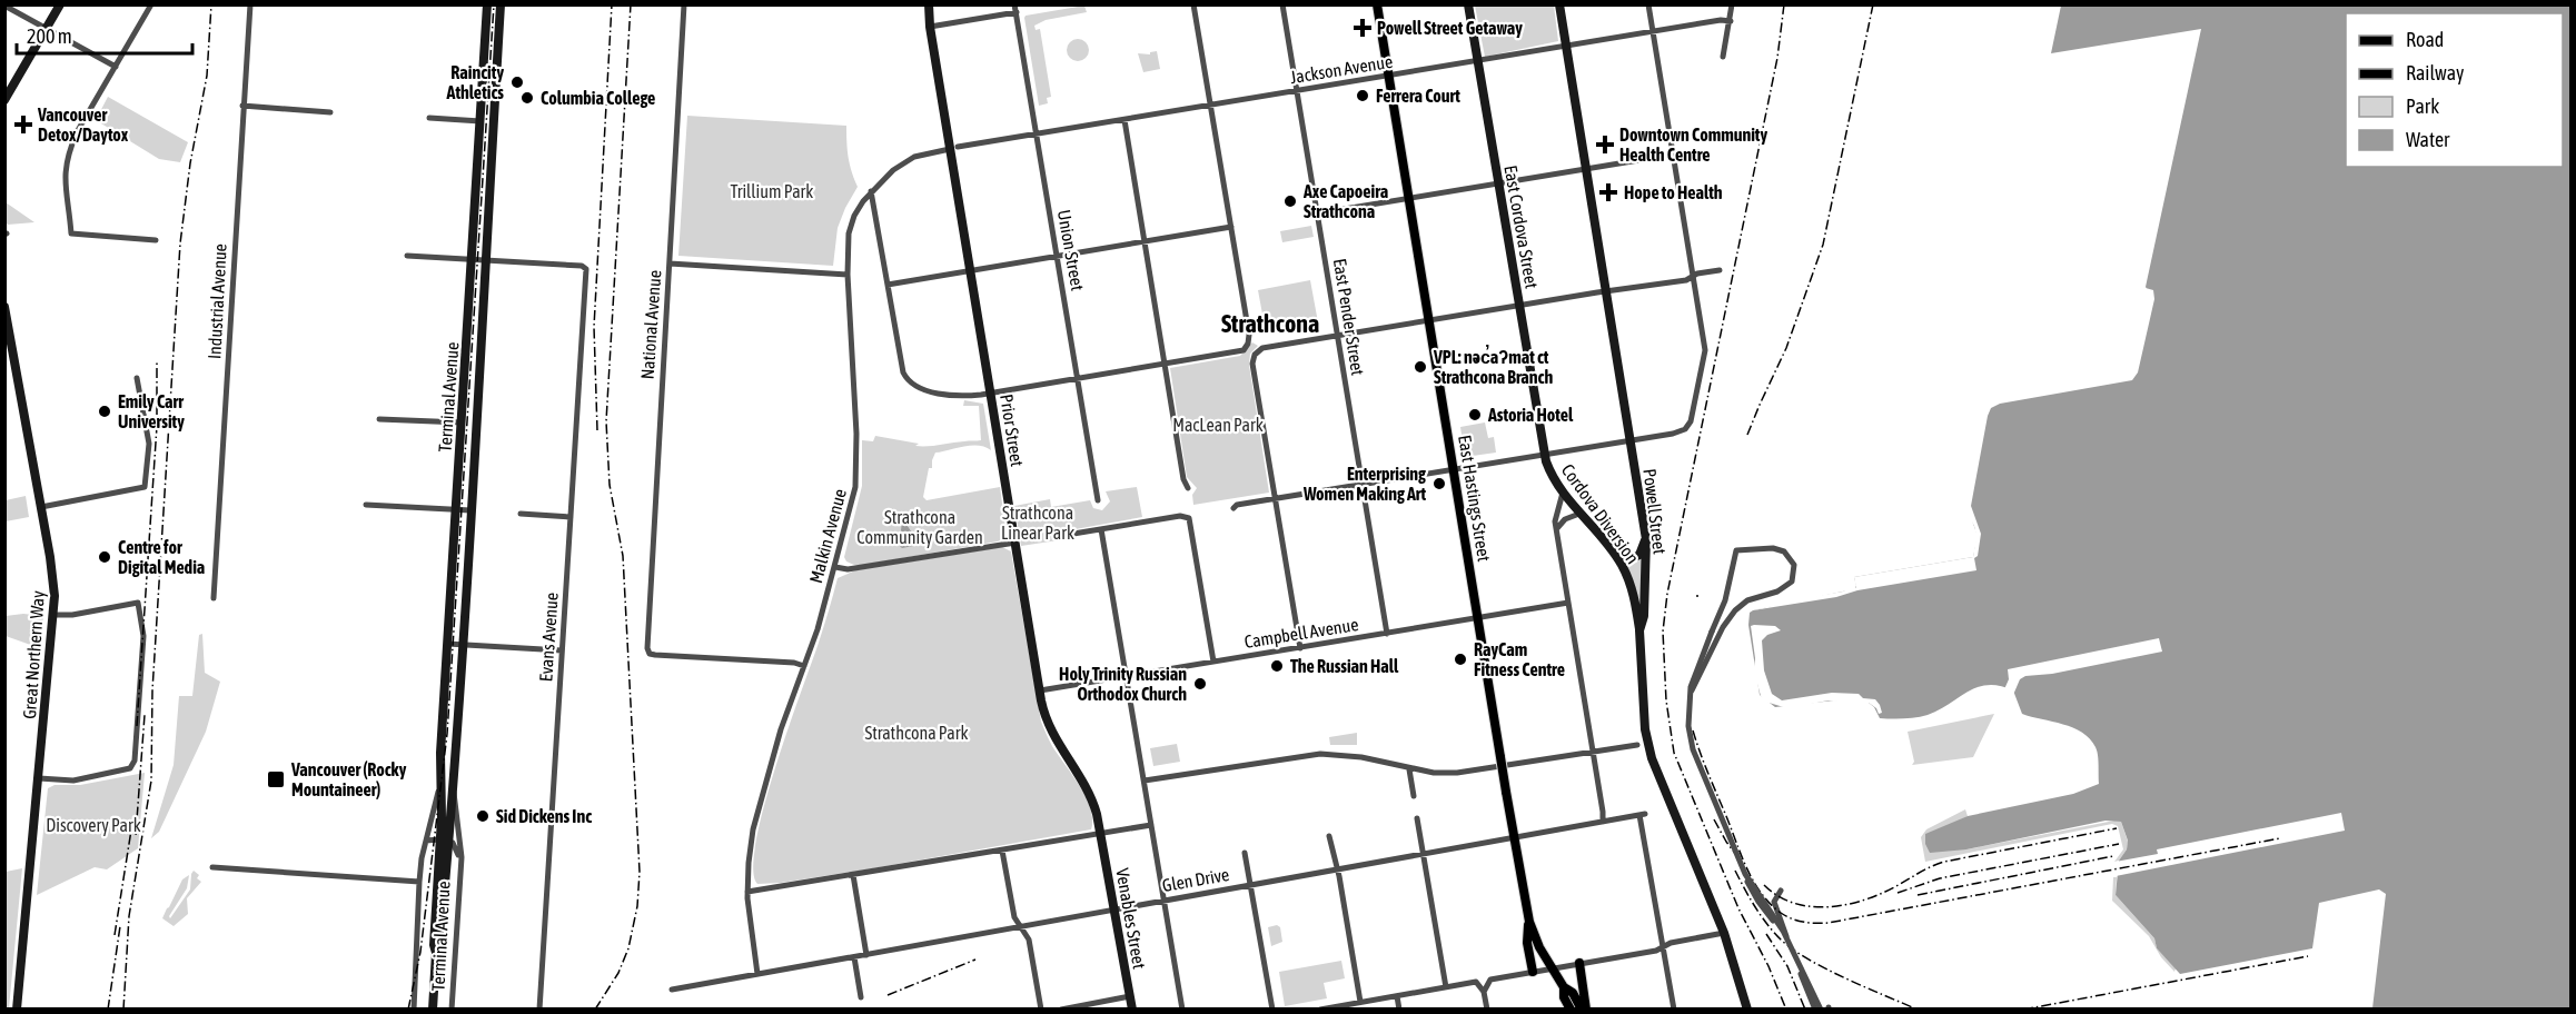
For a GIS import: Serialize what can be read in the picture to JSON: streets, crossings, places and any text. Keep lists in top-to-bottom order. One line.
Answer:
{"streets":{"main road":["East Cordova Street","Terminal Avenue","Prior Street","East Hastings Street","Powell Street","Cordova Diversion","Great Northern Way","Venables Street"],"street":["Jackson Avenue","Union Street","Industrial Avenue","East Pender Street","National Avenue","Malkin Avenue","Campbell Avenue","Evans Avenue","Glen Drive"]},"crossings":[["Jackson Avenue","East Cordova Street"],["Jackson Avenue","Union Street"],["Jackson Avenue","East Pender Street"],["Jackson Avenue","Prior Street"],["Jackson Avenue","East Hastings Street"],["Jackson Avenue","Powell Street"],["Jackson Avenue","Malkin Avenue"],["East Cordova Street","Cordova Diversion"],["East Pender Street","Campbell Avenue"],["National Avenue","Malkin Avenue"],["Terminal Avenue","Evans Avenue"],["Prior Street","Malkin Avenue"],["Prior Street","Campbell Avenue"],["Prior Street","Venables Street"],["East Hastings Street","Campbell Avenue"],["East Hastings Street","Glen Drive"],["Powell Street","Cordova Diversion"],["Malkin Avenue","Glen Drive"],["Glen Drive","Venables Street"]],"districts":["Strathcona"],"parks":["Trillium Park","MacLean Park","Strathcona Linear Park","Strathcona Community Garden","Strathcona Park","Discovery Park"],"places":{"health":["Powell Street Getaway","Vancouver Detox/Daytox","Downtown Community Health Centre","Hope to Health"],"other":["Raincity Athletics","Ferrera Court","Columbia College","Axe Capoeira Strathcona","VPL: nə́c̓aʔmat ct Strathcona Branch","Emily Carr University","Astoria Hotel","Enterprising Women Making Art","Centre for Digital Media","RayCam Fitness Centre","The Russian Hall","Holy Trinity Russian Orthodox Church","Sid Dickens Inc"],"transit":["Vancouver (Rocky Mountaineer)"]},"legend":["Road","Railway","Park","Water"],"scale_bar":"200 m"}
